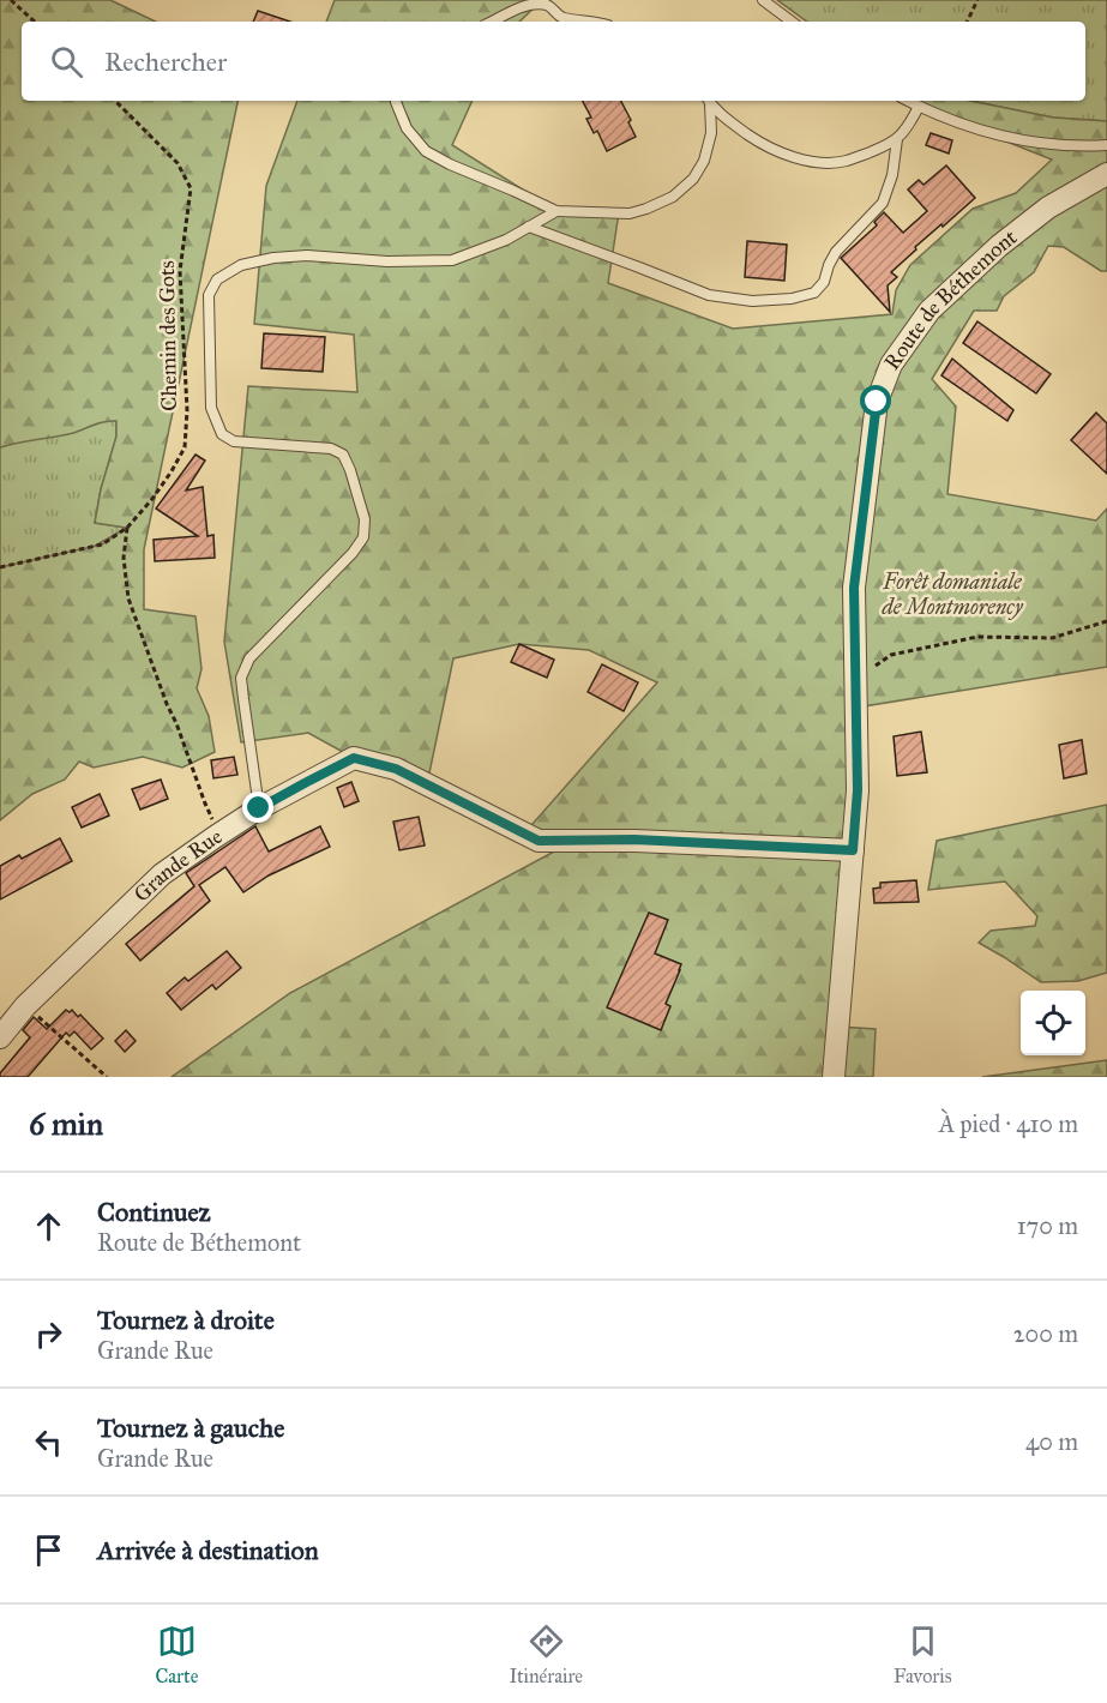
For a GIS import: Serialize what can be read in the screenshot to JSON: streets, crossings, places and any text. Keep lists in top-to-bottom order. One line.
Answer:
{"streets":{"street":["Route de Béthemont","Grande Rue"],"path":["Chemin des Gots"]},"crossings":[["Route de Béthemont","Grande Rue"]],"parks":["Forêt domaniale de Montmorency"],"page":{"search":"Rechercher","heading":["6 min","À pied · 410 m"],"list":[["Continuez","Route de Béthemont","170 m"],["Tournez à droite","Grande Rue","200 m"],["Tournez à gauche","Grande Rue","40 m"],"Arrivée à destination"],"nav":["Carte","Itinéraire","Favoris"]}}
